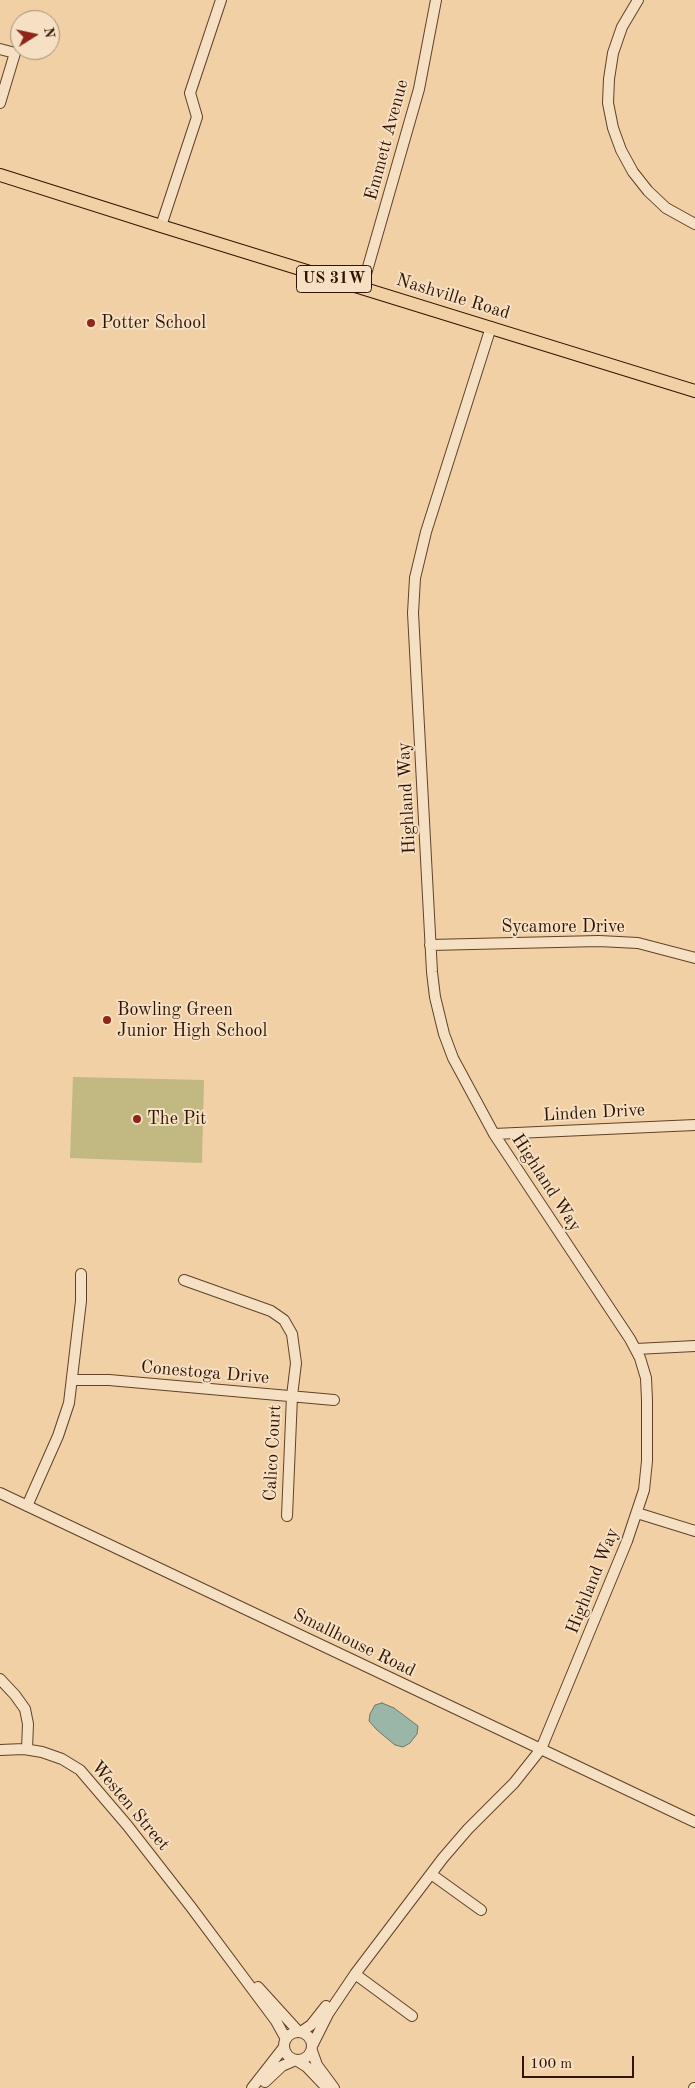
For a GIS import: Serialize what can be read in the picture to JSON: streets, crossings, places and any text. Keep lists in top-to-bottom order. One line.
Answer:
{"streets":{"main road":["US 31W","Nashville Road"],"street":["Emmett Avenue","Highland Way","Sycamore Drive","Linden Drive","Conestoga Drive","Calico Court","Smallhouse Road","Westen Street"]},"crossings":[["Emmett Avenue","Nashville Road"],["Nashville Road","Highland Way"],["Highland Way","Sycamore Drive"],["Highland Way","Linden Drive"],["Highland Way","Smallhouse Road"],["Highland Way","Westen Street"],["Conestoga Drive","Calico Court"]],"places":["Potter School","Bowling Green Junior High School","The Pit"],"scale_bar":"100 m","north":"right"}
